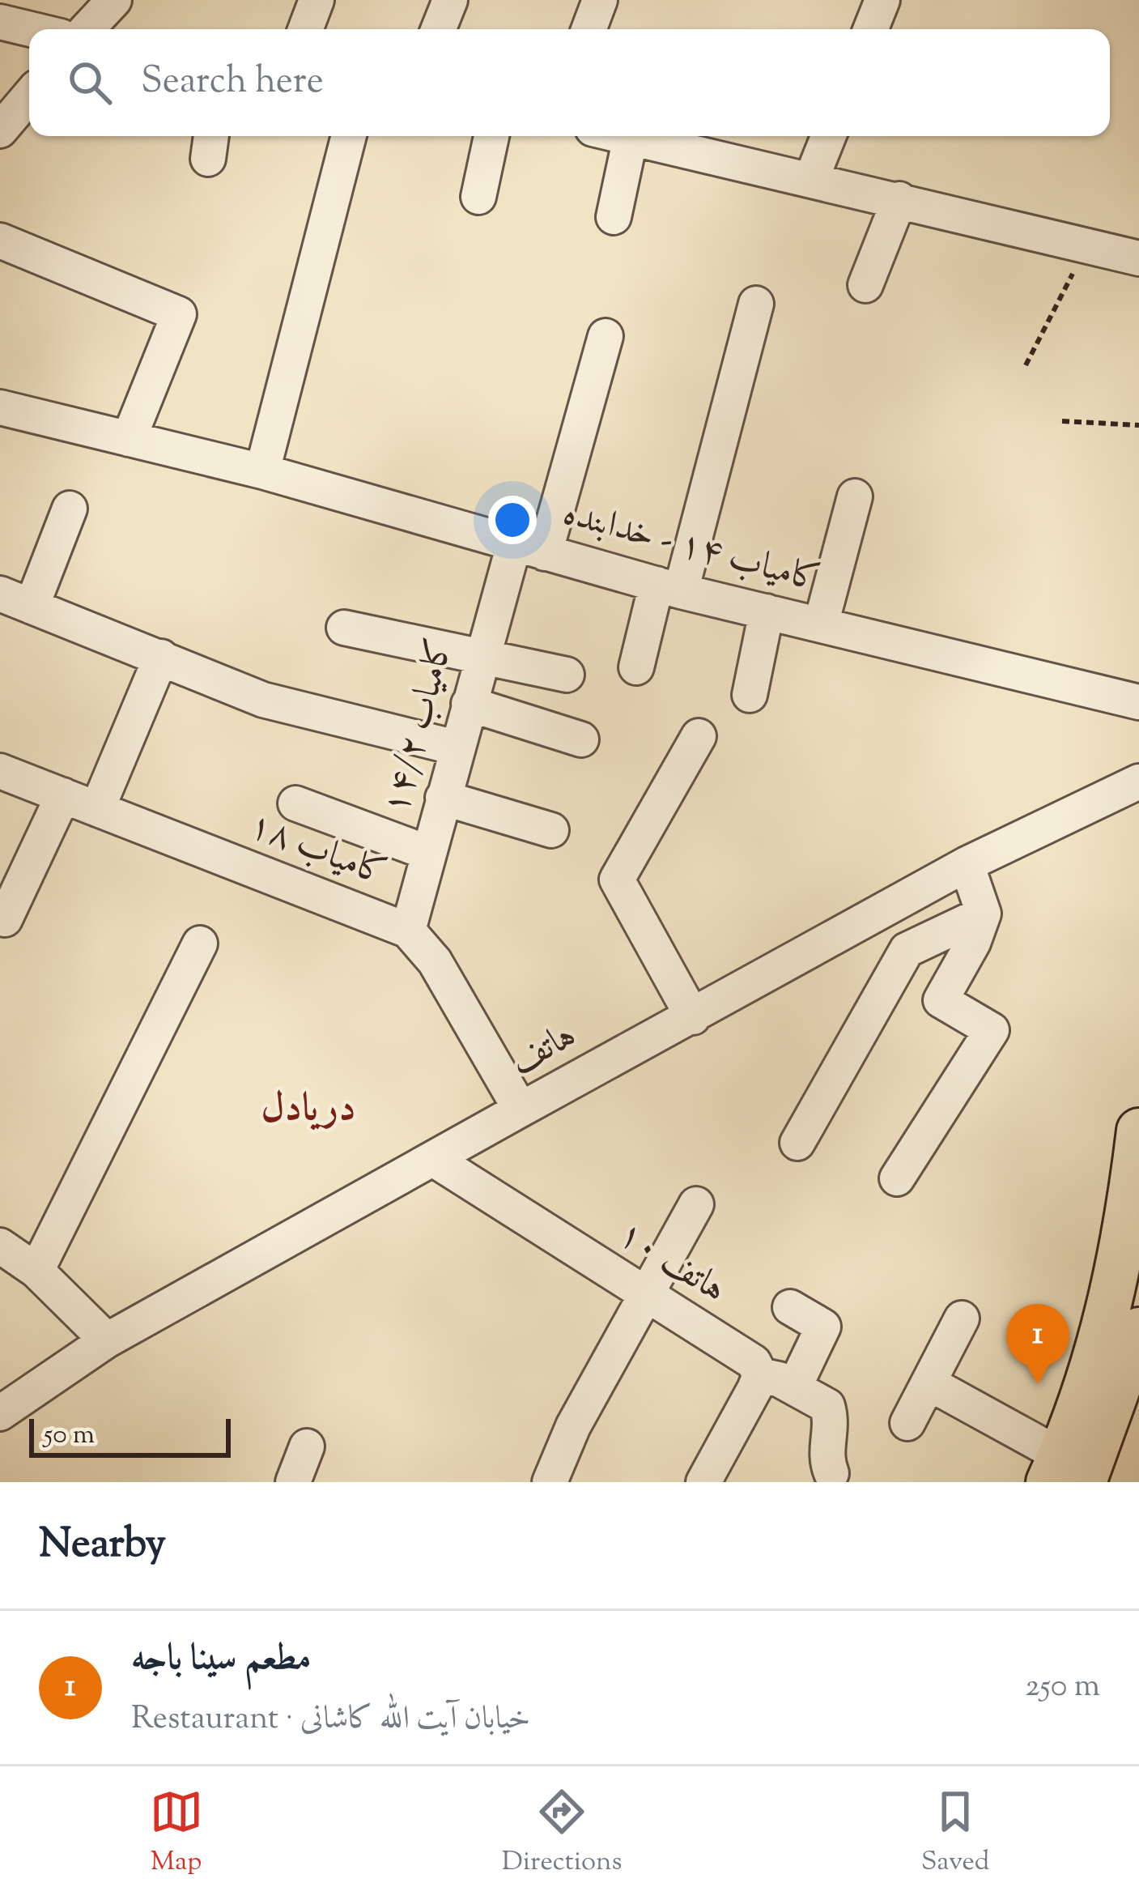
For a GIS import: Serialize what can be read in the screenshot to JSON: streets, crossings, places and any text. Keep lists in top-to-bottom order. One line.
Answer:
{"streets":{"street":["کامیاب ۱۴ - خدابنده","کامیاب ۱۴/۲","کامیاب ۱۸","هاتف","هاتف ۱۰"]},"crossings":[["کامیاب ۱۴ - خدابنده","کامیاب ۱۴/۲"],["کامیاب ۱۴/۲","کامیاب ۱۸"],["کامیاب ۱۸","هاتف"],["هاتف","هاتف ۱۰"]],"districts":["دریادل"],"scale_bar":"50 m","page":{"search":"Search here","pins":"1","scale":"50 m","heading":"Nearby","list":[{"mark":"1","name":"مطعم سينا باجه","note":"Restaurant · خیابان آیت الله کاشانی","value":"250 m"}],"nav":["Map","Directions","Saved"]}}
